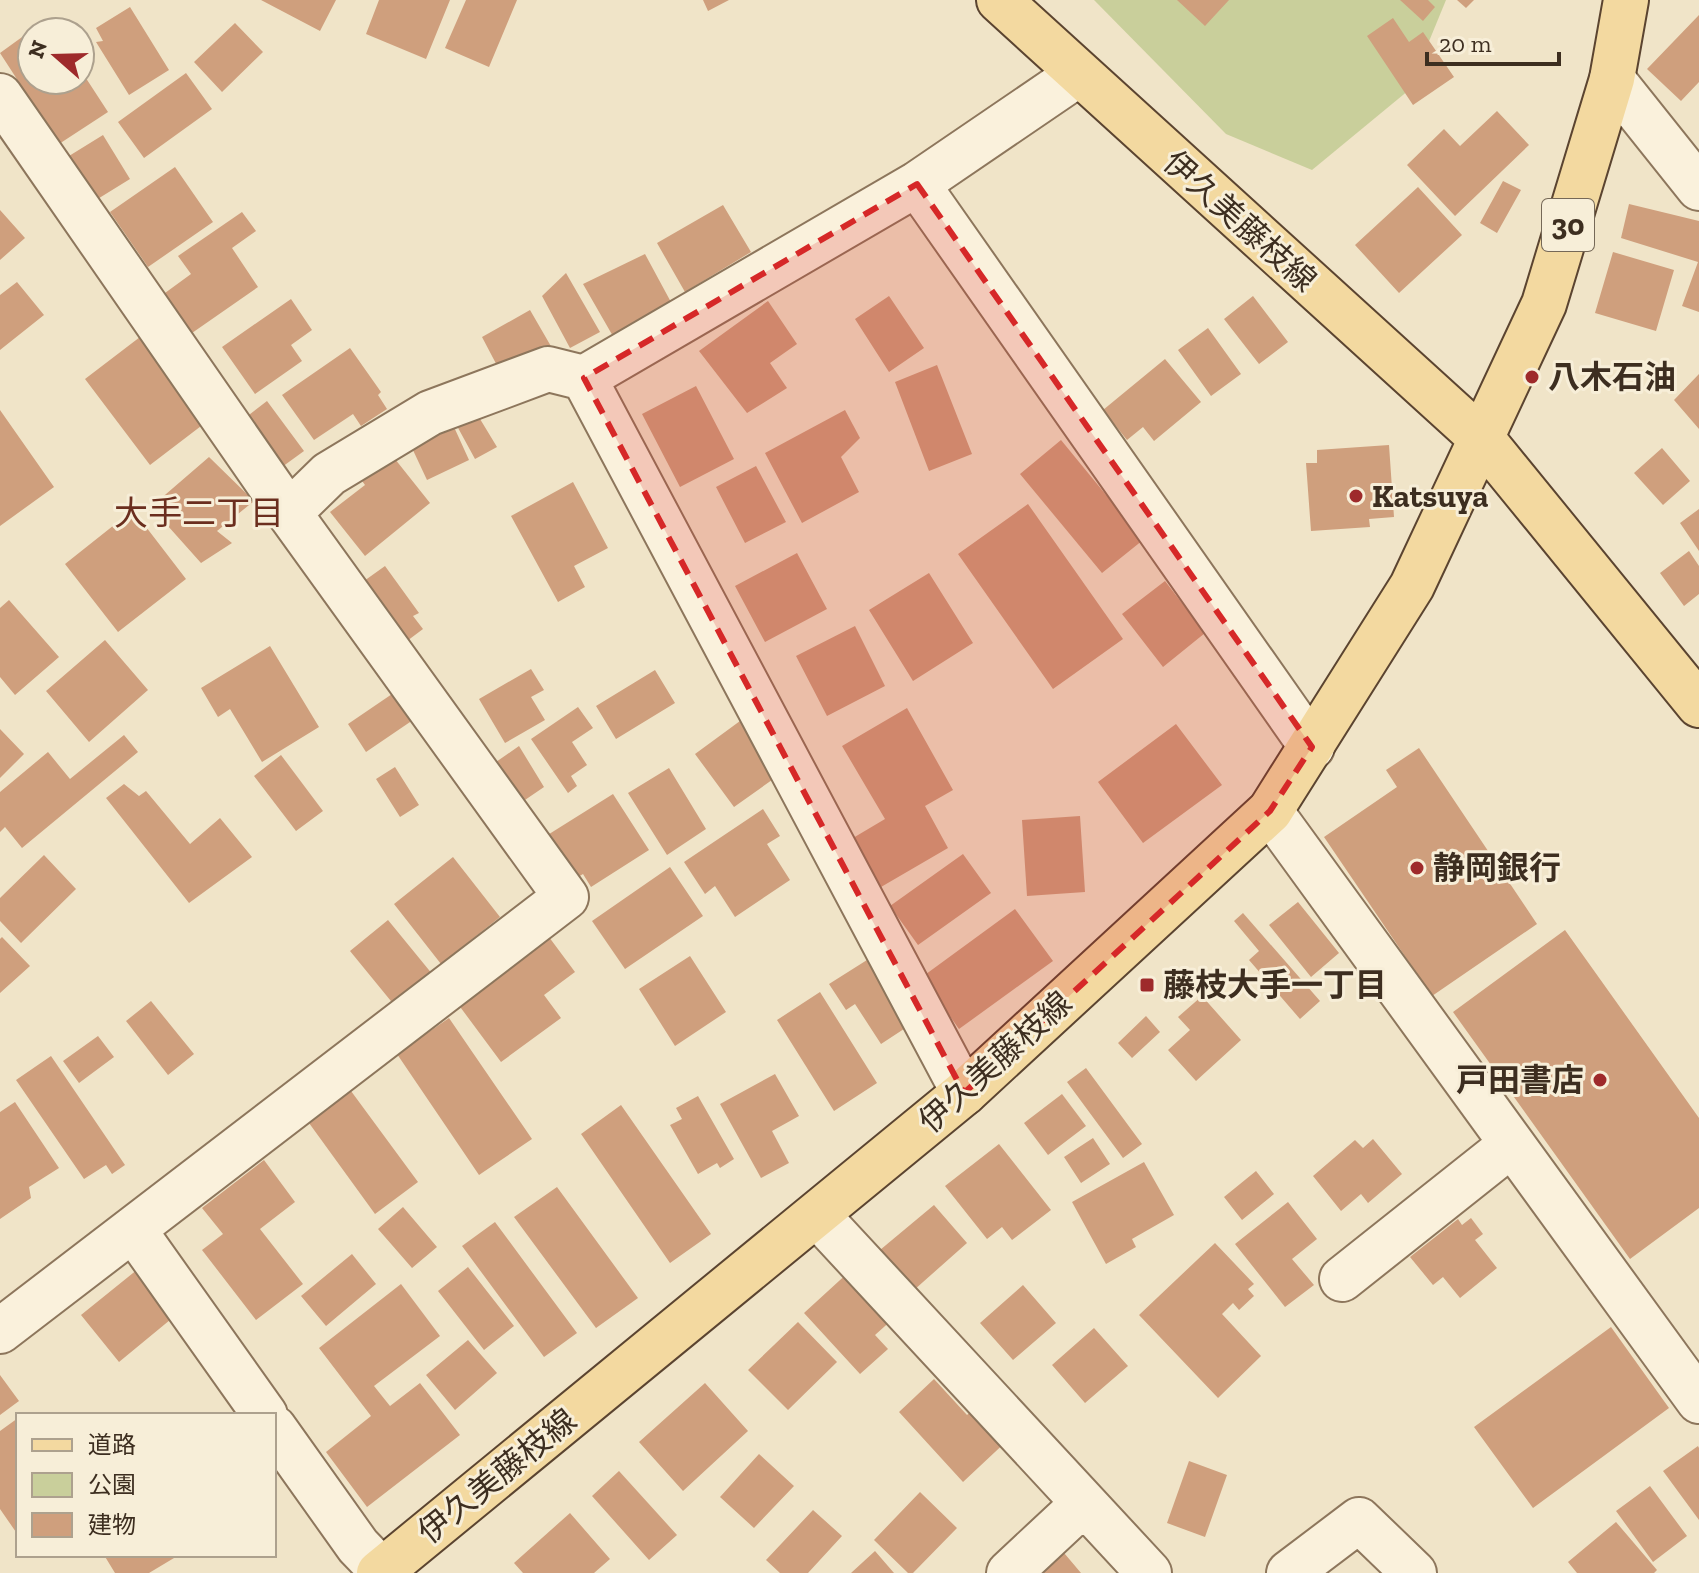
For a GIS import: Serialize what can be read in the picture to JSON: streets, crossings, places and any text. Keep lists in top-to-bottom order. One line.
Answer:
{"streets":{"main road":["伊久美藤枝線","30"]},"crossings":[["伊久美藤枝線","30"]],"districts":["大手二丁目"],"places":{"other":["八木石油","Katsuya","静岡銀行","戸田書店"],"transit":["藤枝大手一丁目"]},"legend":["道路","公園","建物"],"scale_bar":"20 m","north":"left"}
